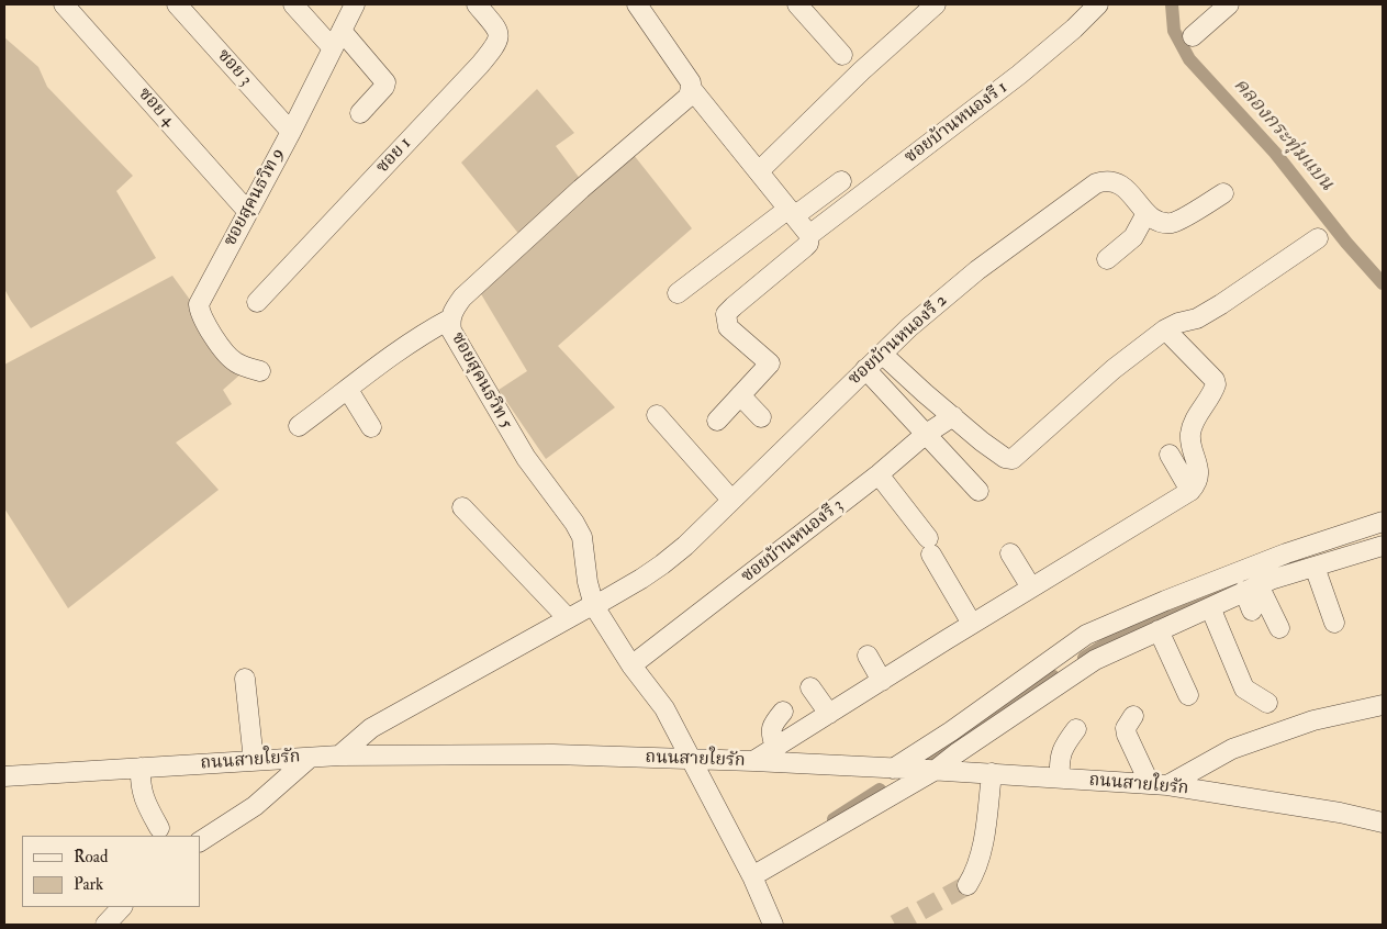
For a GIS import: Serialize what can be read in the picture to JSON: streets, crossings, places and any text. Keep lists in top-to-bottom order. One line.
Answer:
{"streets":{"street":["ซอย 3","ซอย 4","ซอยบ้านหนองรี 1","ซอย 1","ซอยสุคนธวิท 9","ซอยบ้านหนองรี 2","ซอยสุคนธวิท 5","ซอยบ้านหนองรี 3","ถนนสายใยรัก"]},"crossings":[["ซอย 3","ซอยสุคนธวิท 9"],["ซอย 4","ซอยสุคนธวิท 9"],["ซอยบ้านหนองรี 2","ซอยสุคนธวิท 5"],["ซอยบ้านหนองรี 2","ถนนสายใยรัก"],["ซอยสุคนธวิท 5","ซอยบ้านหนองรี 3"],["ซอยสุคนธวิท 5","ถนนสายใยรัก"]],"water":["คลองกระทุ่มแบน"],"legend":["Road","Park"]}
